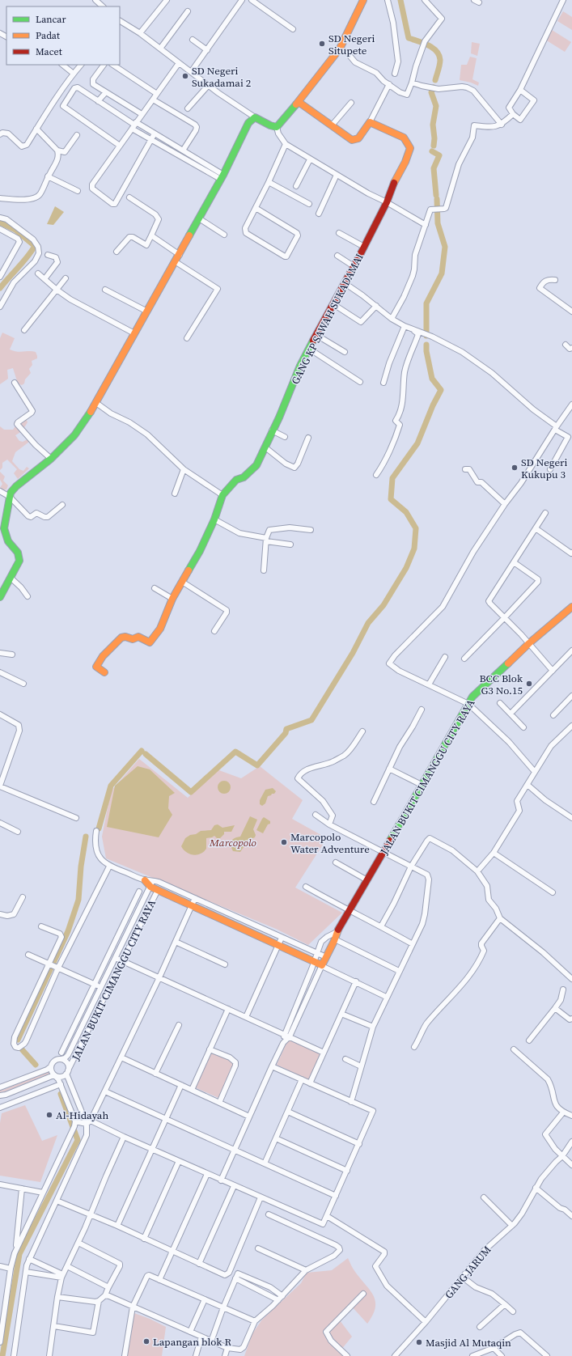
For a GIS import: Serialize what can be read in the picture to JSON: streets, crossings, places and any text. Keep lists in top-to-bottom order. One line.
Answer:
{"streets":{"street":["GANG KP SAWAH SUKADAMAI","JALAN BUKIT CIMANGGU CITY RAYA","GANG JARUM"]},"parks":["Marcopolo"],"places":["SD Negeri Situpete","SD Negeri Sukadamai 2","SD Negeri Kukupu 3","BCC Blok G3 No.15","Marcopolo Water Adventure","Al-Hidayah","Lapangan blok R","Masjid Al Mutaqin"],"legend":["Lancar","Padat","Macet"]}
